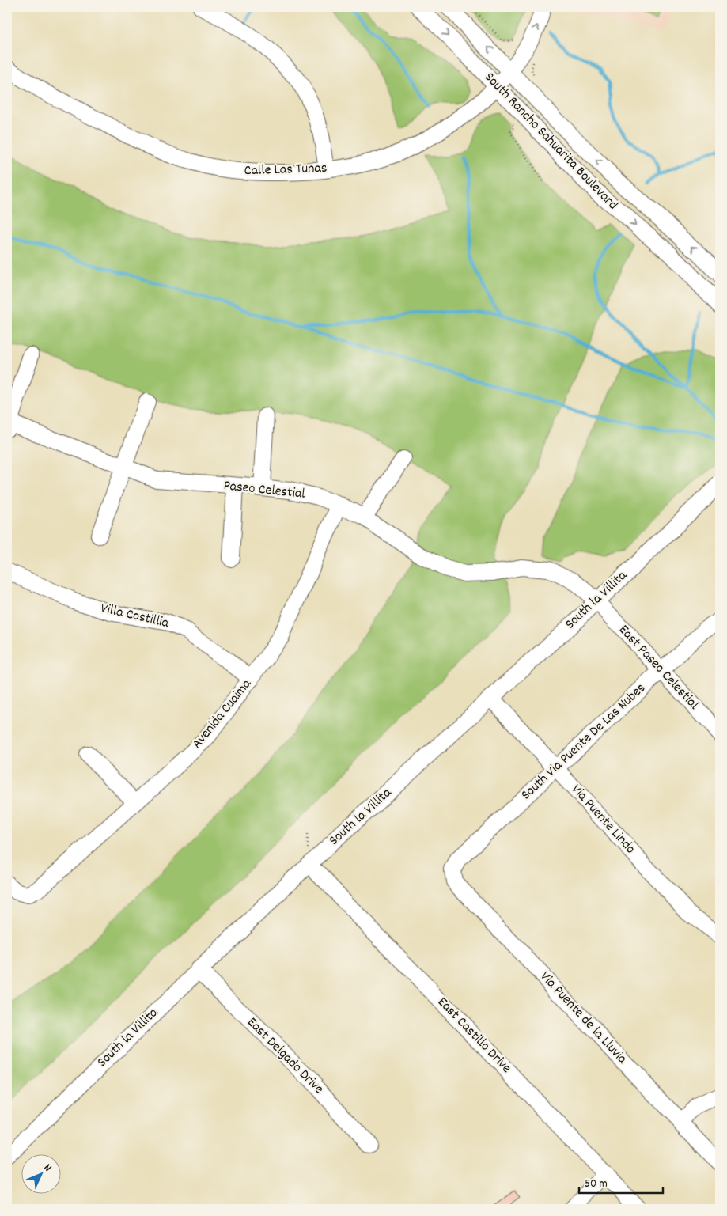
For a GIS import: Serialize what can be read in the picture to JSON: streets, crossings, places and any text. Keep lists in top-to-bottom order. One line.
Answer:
{"streets":{"street":["South Rancho Sahuarita Boulevard","Calle Las Tunas","Paseo Celestial","South la Villita","Villa Costillia","East Paseo Celestial","Avenida Cuaima","South Via Puente De Las Nubes","Via Puente Lindo","Via Puente de la Lluvia","East Castillo Drive","East Delgado Drive"]},"crossings":[["South Rancho Sahuarita Boulevard","Calle Las Tunas"],["Paseo Celestial","South la Villita"],["Paseo Celestial","East Paseo Celestial"],["Paseo Celestial","Avenida Cuaima"],["South la Villita","East Paseo Celestial"],["South la Villita","Via Puente Lindo"],["South la Villita","East Castillo Drive"],["South la Villita","East Delgado Drive"],["Villa Costillia","Avenida Cuaima"],["East Paseo Celestial","South Via Puente De Las Nubes"],["South Via Puente De Las Nubes","Via Puente Lindo"],["South Via Puente De Las Nubes","Via Puente de la Lluvia"]],"scale_bar":"50 m","north":"top right"}
